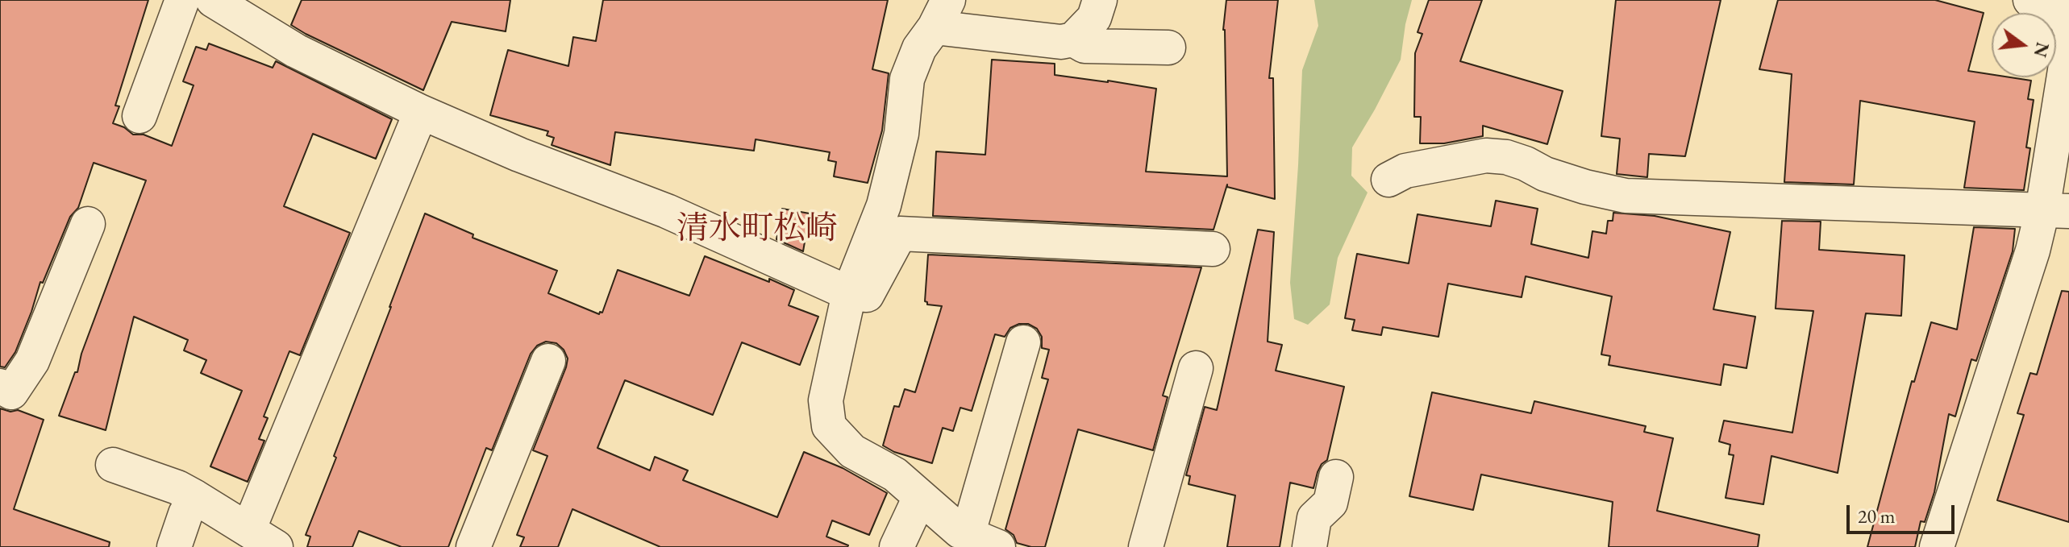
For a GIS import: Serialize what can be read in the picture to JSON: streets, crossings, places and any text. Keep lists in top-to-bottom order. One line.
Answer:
{"districts":["清水町松崎"],"scale_bar":"20 m","north":"right"}
